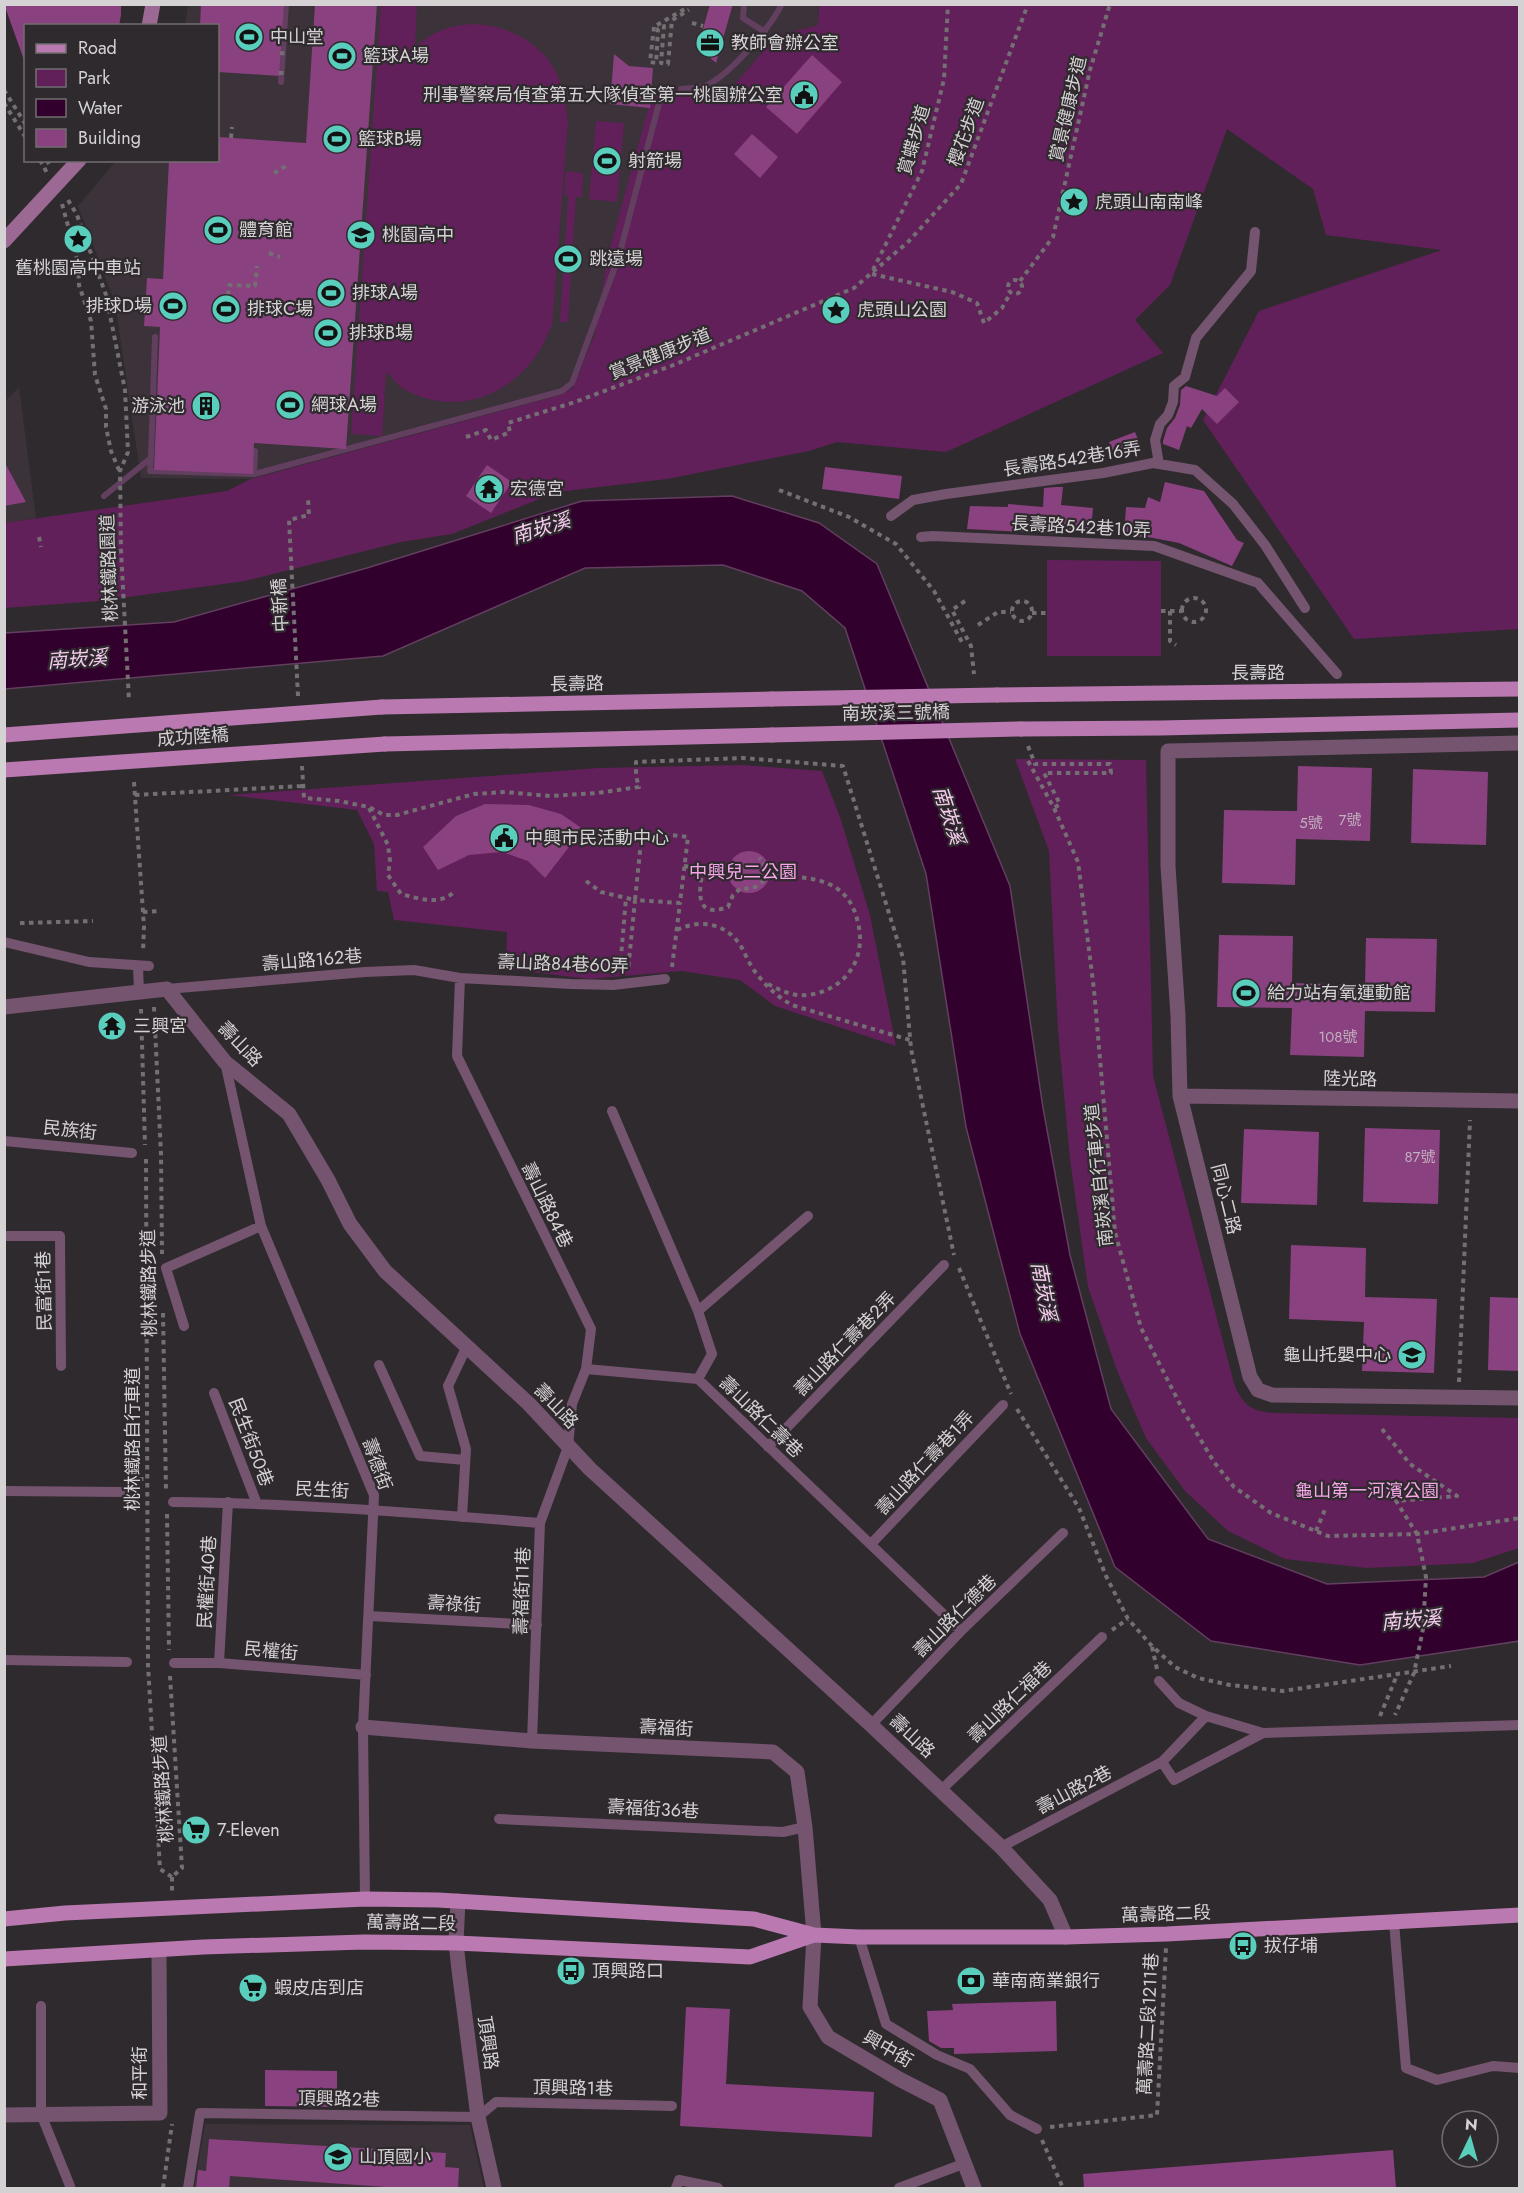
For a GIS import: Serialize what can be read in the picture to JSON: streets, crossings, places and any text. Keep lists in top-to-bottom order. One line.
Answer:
{"streets":{"main road":["長壽路","南崁溪三號橋","成功陸橋","萬壽路二段"],"street":["壽山路","陸光路","同心二路","壽福街","頂興路","興中街","和平街"],"lane":["長壽路542巷16弄","長壽路542巷10弄","壽山路162巷","壽山路84巷60弄","民族街","壽山路84巷","民富街1巷","壽山路仁壽巷2弄","壽山路仁壽巷","民生街50巷","壽山路仁壽巷1弄","壽德街","民生街","民權街40巷","壽福街11巷","壽祿街","壽山路仁德巷","民權街","壽山路仁福巷","壽山路2巷","壽福街36巷","頂興路1巷","頂興路2巷"],"path":["賞景健康步道","櫻花步道","賞蝶步道","桃林鐵路園道","中新橋","南崁溪自行車步道","桃林鐵路步道","桃林鐵路自行車道","萬壽路二段1211巷"]},"crossings":[["賞景健康步道","櫻花步道"],["賞景健康步道","賞蝶步道"],["櫻花步道","賞蝶步道"],["長壽路","南崁溪三號橋"],["長壽路","成功陸橋"],["南崁溪三號橋","成功陸橋"],["壽山路162巷","壽山路84巷60弄"],["壽山路162巷","壽山路"],["壽山路162巷","壽山路84巷"],["壽山路162巷","桃林鐵路步道"],["壽山路162巷","桃林鐵路自行車道"],["壽山路84巷60弄","壽山路84巷"],["壽山路","壽山路84巷"],["壽山路","桃林鐵路步道"],["壽山路","桃林鐵路自行車道"],["壽山路","壽德街"],["壽山路","壽福街11巷"],["壽山路","壽山路仁德巷"],["壽山路","壽山路仁福巷"],["壽山路","壽山路2巷"],["壽山路","萬壽路二段"],["陸光路","同心二路"],["壽山路84巷","壽福街11巷"],["桃林鐵路步道","桃林鐵路自行車道"],["壽山路仁壽巷2弄","壽山路仁壽巷"],["壽山路仁壽巷","壽山路仁壽巷1弄"],["壽山路仁壽巷","壽山路仁德巷"],["民生街50巷","民生街"],["壽德街","民生街"],["壽德街","壽祿街"],["壽德街","民權街"],["壽德街","壽福街"],["壽德街","萬壽路二段"],["民生街","民權街40巷"],["民生街","壽福街11巷"],["民權街40巷","民權街"],["壽福街11巷","壽祿街"],["壽福街11巷","壽福街"],["壽福街","壽福街36巷"],["壽福街","萬壽路二段"],["壽福街","興中街"],["萬壽路二段","萬壽路二段1211巷"],["萬壽路二段","頂興路"],["萬壽路二段","興中街"],["萬壽路二段","和平街"],["頂興路","頂興路1巷"],["頂興路","頂興路2巷"],["頂興路1巷","頂興路2巷"]],"water":["南崁溪"],"parks":["中興兒二公園","龜山第一河濱公園"],"places":{"sports":["中山堂","籃球A場","籃球B場","射箭場","體育館","跳遠場","排球A場","排球D場","排球C場","排球B場","網球A場","給力站有氧運動館"],"office":["教師會辦公室"],"public building":["刑事警察局偵查第五大隊偵查第一桃園辦公室","中興市民活動中心"],"place":["虎頭山南南峰","舊桃園高中車站","虎頭山公園"],"school or university":["桃園高中","龜山托嬰中心","山頂國小"],"building":["游泳池"],"temple":["宏德宮","三興宮"],"supermarket":["7-Eleven","蝦皮店到店"],"bus stop":["拔仔埔","頂興路口"],"bank":["華南商業銀行"]},"house_numbers":["7號","5號","108號","87號"],"legend":["Road","Park","Water","Building"],"north":"top"}
